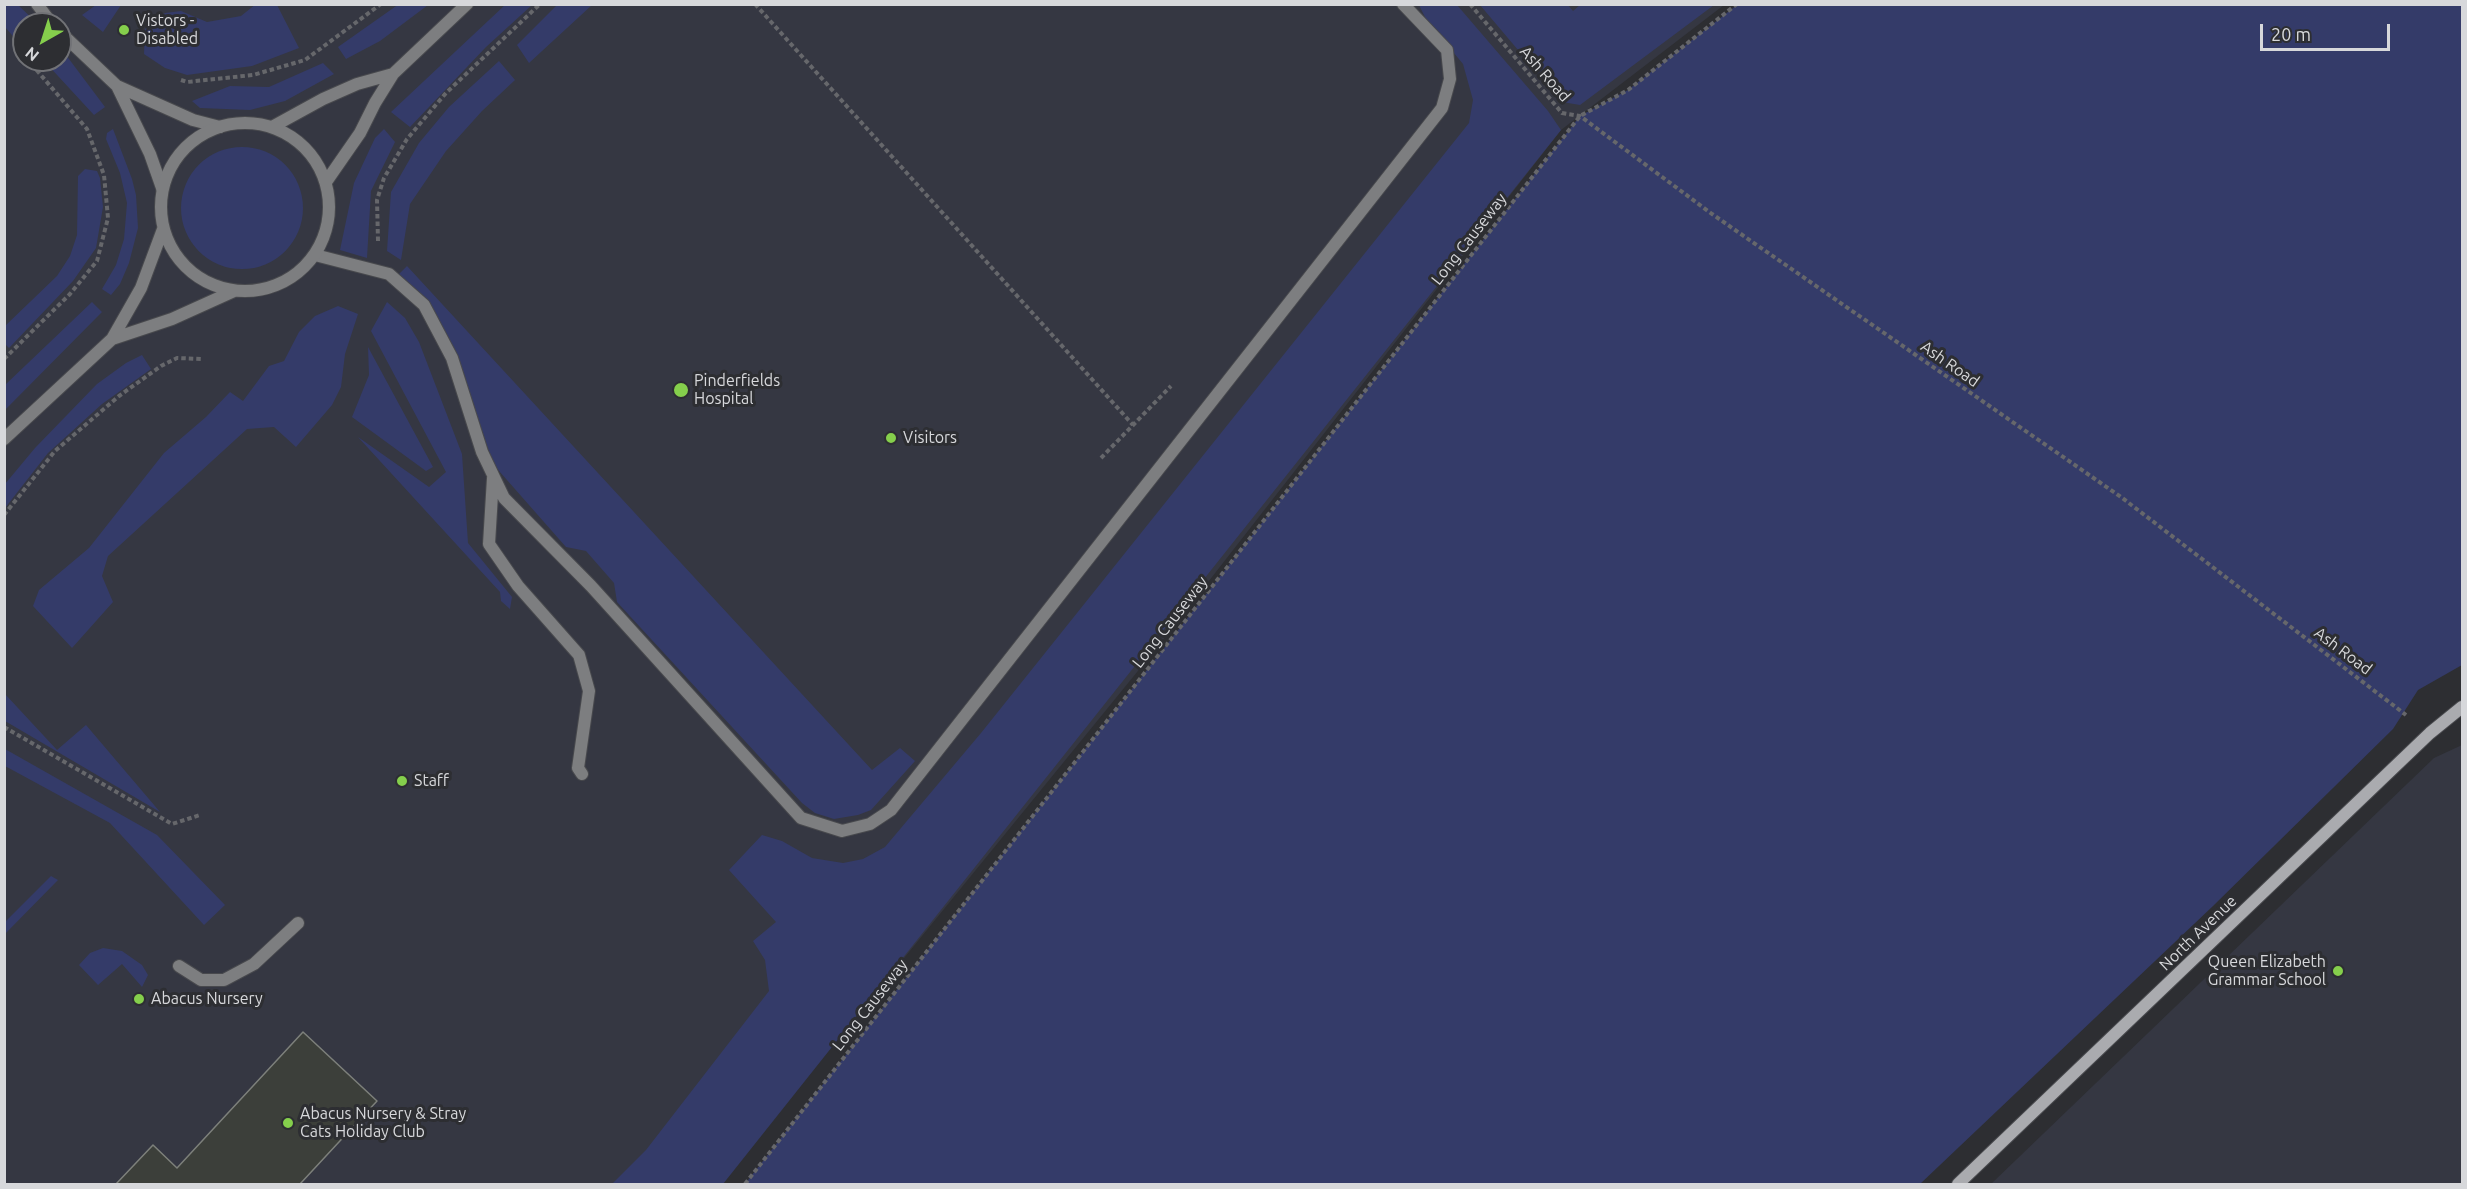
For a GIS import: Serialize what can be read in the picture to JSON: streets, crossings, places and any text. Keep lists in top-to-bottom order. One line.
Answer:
{"streets":{"street":["North Avenue"],"path":["Ash Road","Long Causeway"]},"crossings":[["Ash Road","Long Causeway"],["Ash Road","North Avenue"]],"places":["Vistors - Disabled","Pinderfields Hospital","Visitors","Staff","Queen Elizabeth Grammar School","Abacus Nursery","Abacus Nursery & Stray Cats Holiday Club"],"scale_bar":"20 m","north":"bottom left"}
